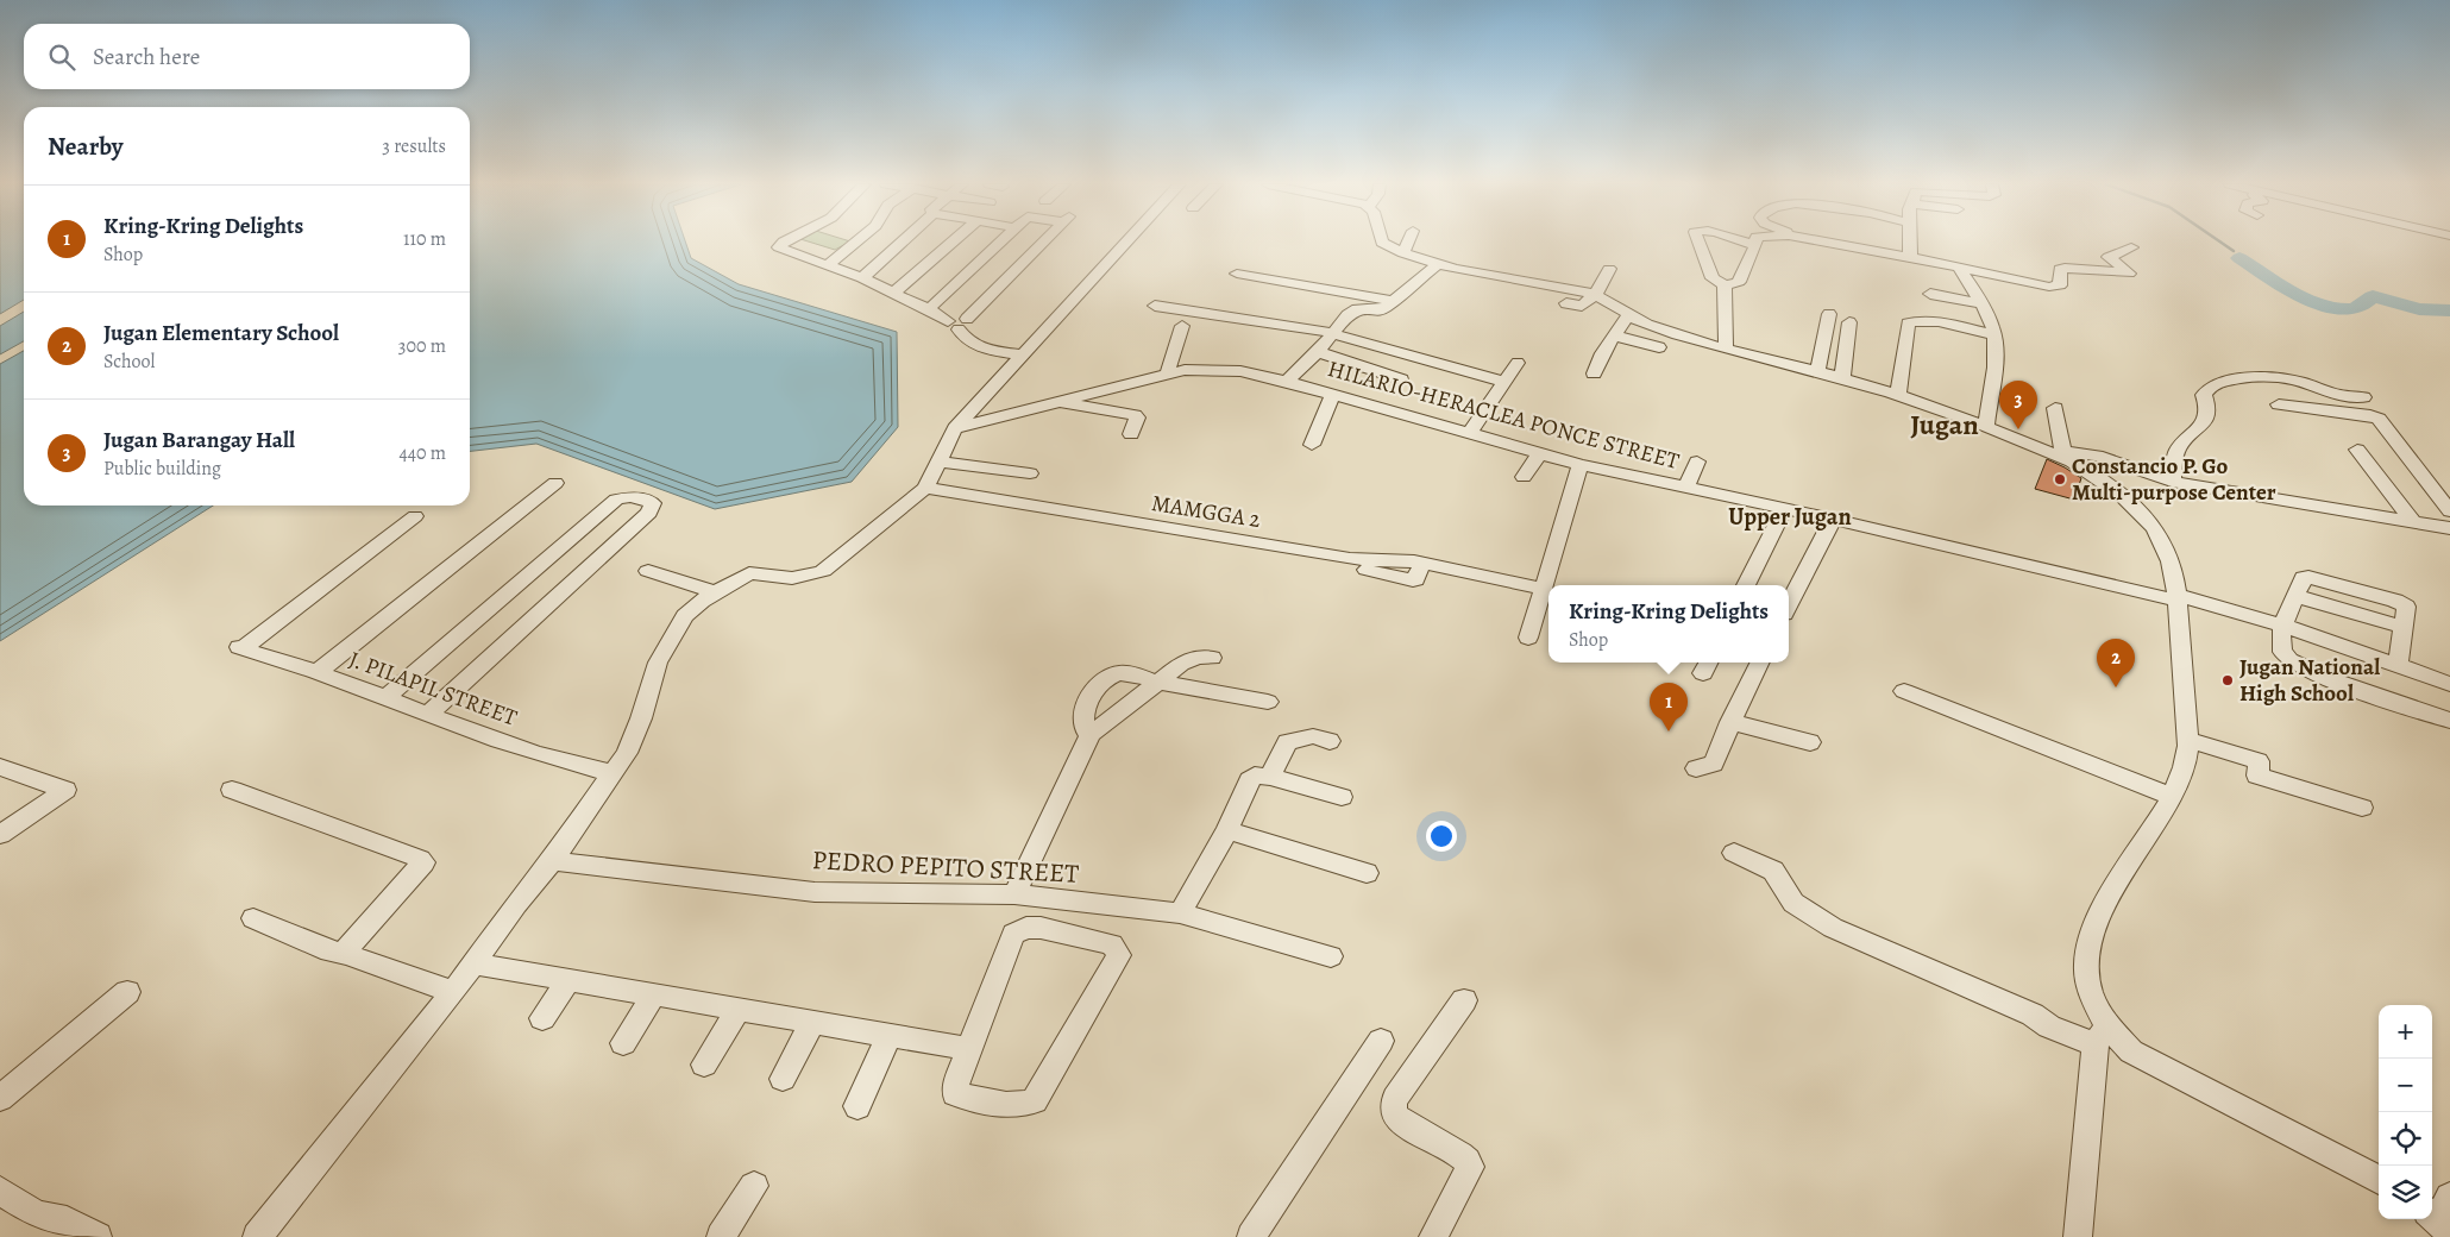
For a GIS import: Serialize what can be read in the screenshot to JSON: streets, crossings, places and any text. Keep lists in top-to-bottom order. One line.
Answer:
{"streets":{"street":["HILARIO-HERACLEA PONCE STREET","MAMGGA 2","J. PILAPIL STREET","PEDRO PEPITO STREET"]},"districts":["Jugan","Upper Jugan"],"places":["Constancio P. Go Multi-purpose Center","Jugan National High School"],"page":{"search":"Search here","heading":["Nearby","3 results"],"list":[{"mark":"1","name":"Kring-Kring Delights","note":"Shop","value":"110 m"},{"mark":"2","name":"Jugan Elementary School","note":"School","value":"300 m"},{"mark":"3","name":"Jugan Barangay Hall","note":"Public building","value":"440 m"}],"pins":["3","2","1"],"popup":["Kring-Kring Delights","Shop"],"map_buttons":["+","−"]}}
